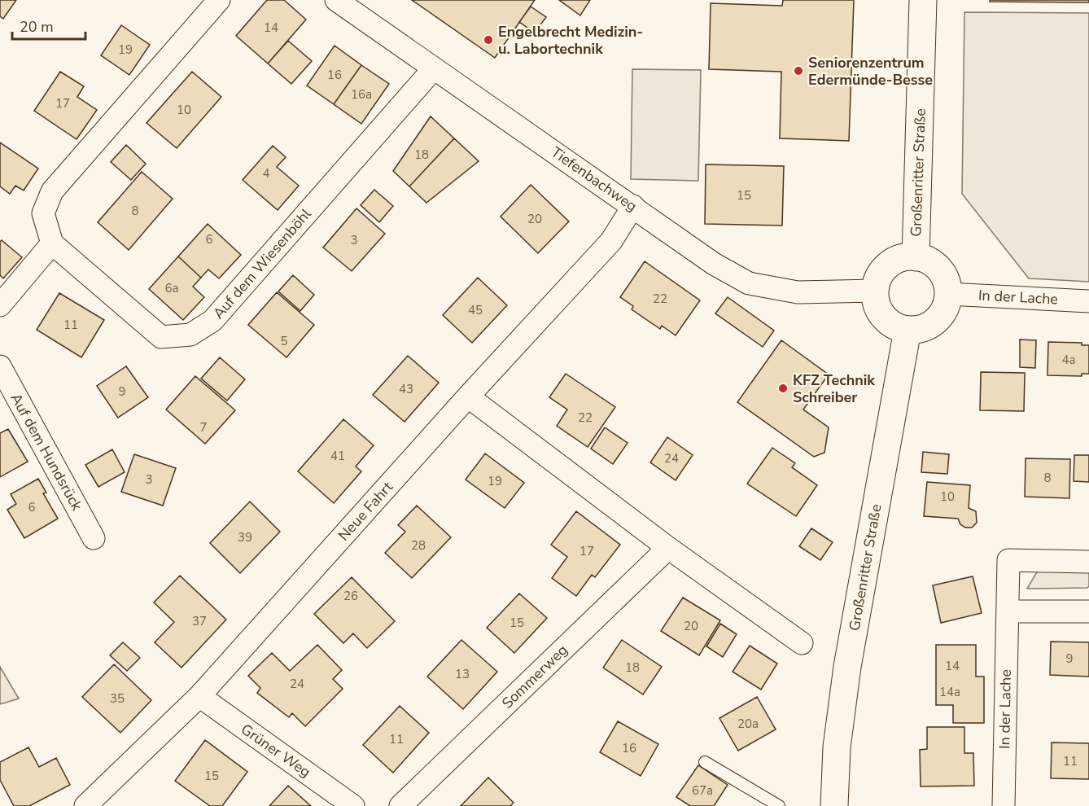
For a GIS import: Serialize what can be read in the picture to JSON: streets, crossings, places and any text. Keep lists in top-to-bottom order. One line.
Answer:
{"streets":{"main road":["Großenritter Straße"],"street":["Tiefenbachweg","Auf dem Wiesenböhl","In der Lache","Auf dem Hundsrück","Neue Fahrt","Sommerweg","Grüner Weg"]},"crossings":[["Großenritter Straße","Tiefenbachweg"],["Großenritter Straße","In der Lache"],["Tiefenbachweg","Auf dem Wiesenböhl"],["Tiefenbachweg","In der Lache"],["Tiefenbachweg","Neue Fahrt"],["Neue Fahrt","Grüner Weg"]],"places":["Engelbrecht Medizin- u. Labortechnik","Seniorenzentrum Edermünde-Besse","KFZ Technik Schreiber"],"house_numbers":["14","19","16","16a","17","10","18","4","15","8","20","6","3","6a","22","45","11","5","4a","43","9","22","7","41","24","8","3","19","10","6","39","28","17","26","37","15","20","9","14","18","13","24","14a","35","20a","11","16","11","15","67a"],"scale_bar":"20 m"}
